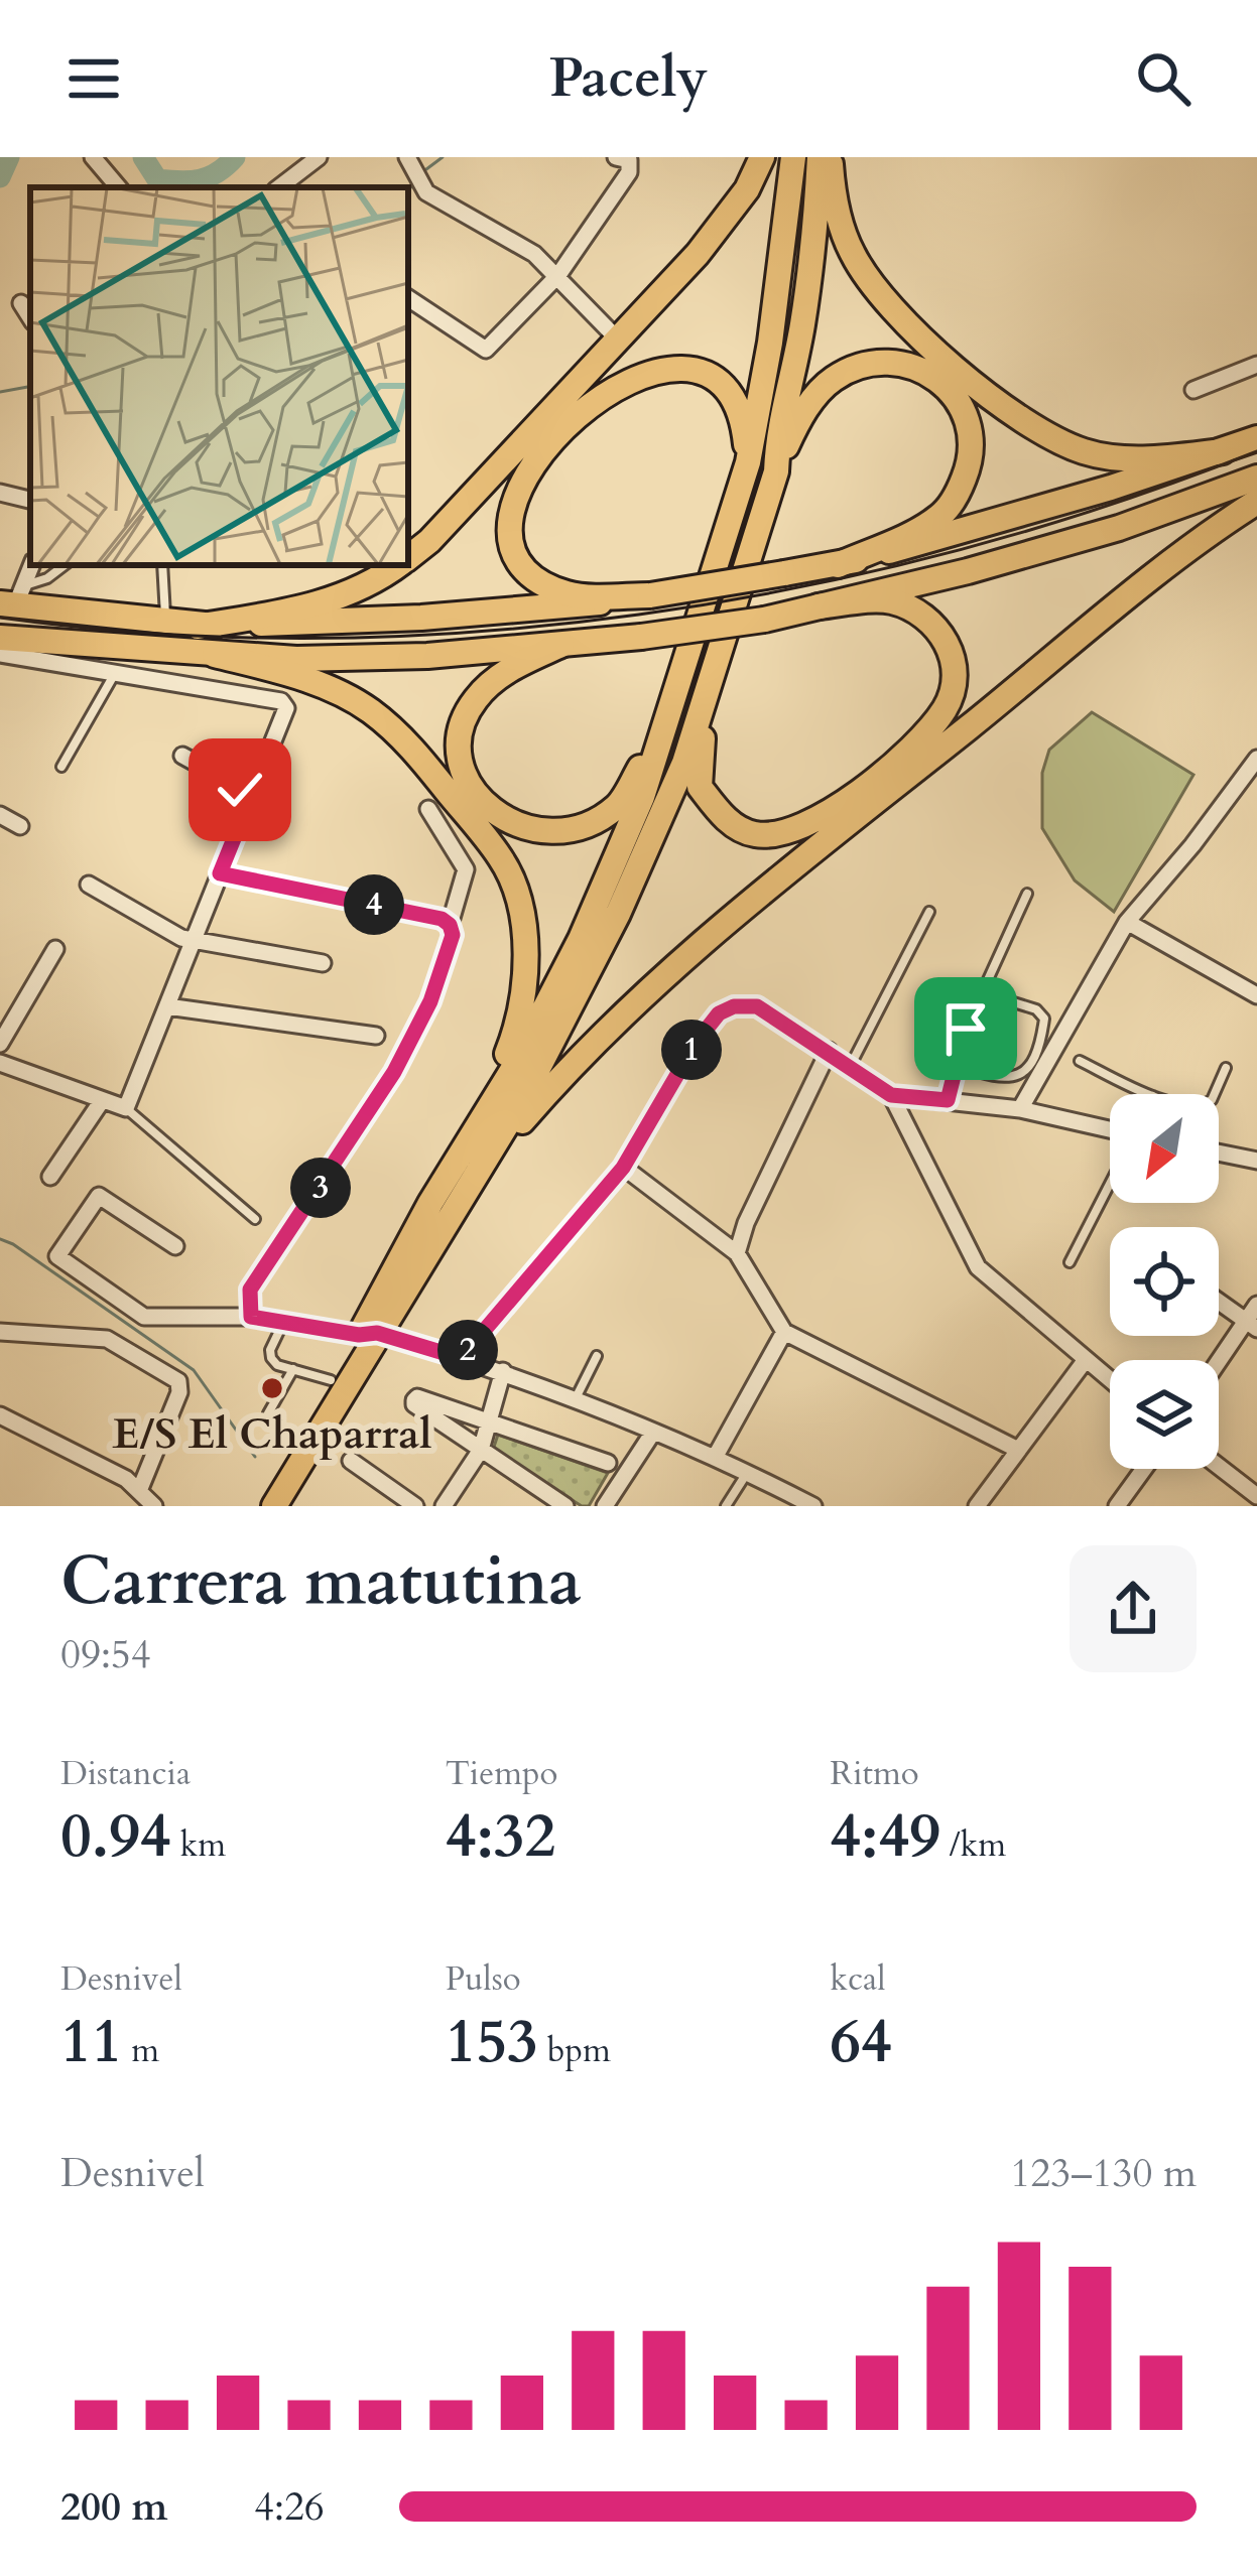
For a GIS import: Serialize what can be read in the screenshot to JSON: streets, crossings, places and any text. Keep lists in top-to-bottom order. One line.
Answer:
{"places":["E/S El Chaparral"],"north":"bottom left","page":{"header":"Pacely","pins":["4","1","3","2"],"heading":["Carrera matutina","09:54"],"stats":[["Distancia","0.94 km"],["Tiempo","4:32"],["Ritmo","4:49 /km"],["Desnivel","11 m"],["Pulso","153 bpm"],["kcal","64"]],"chart":["Desnivel","123–130 m"],"list":[{"name":"200 m","note":"4:26"}]}}
